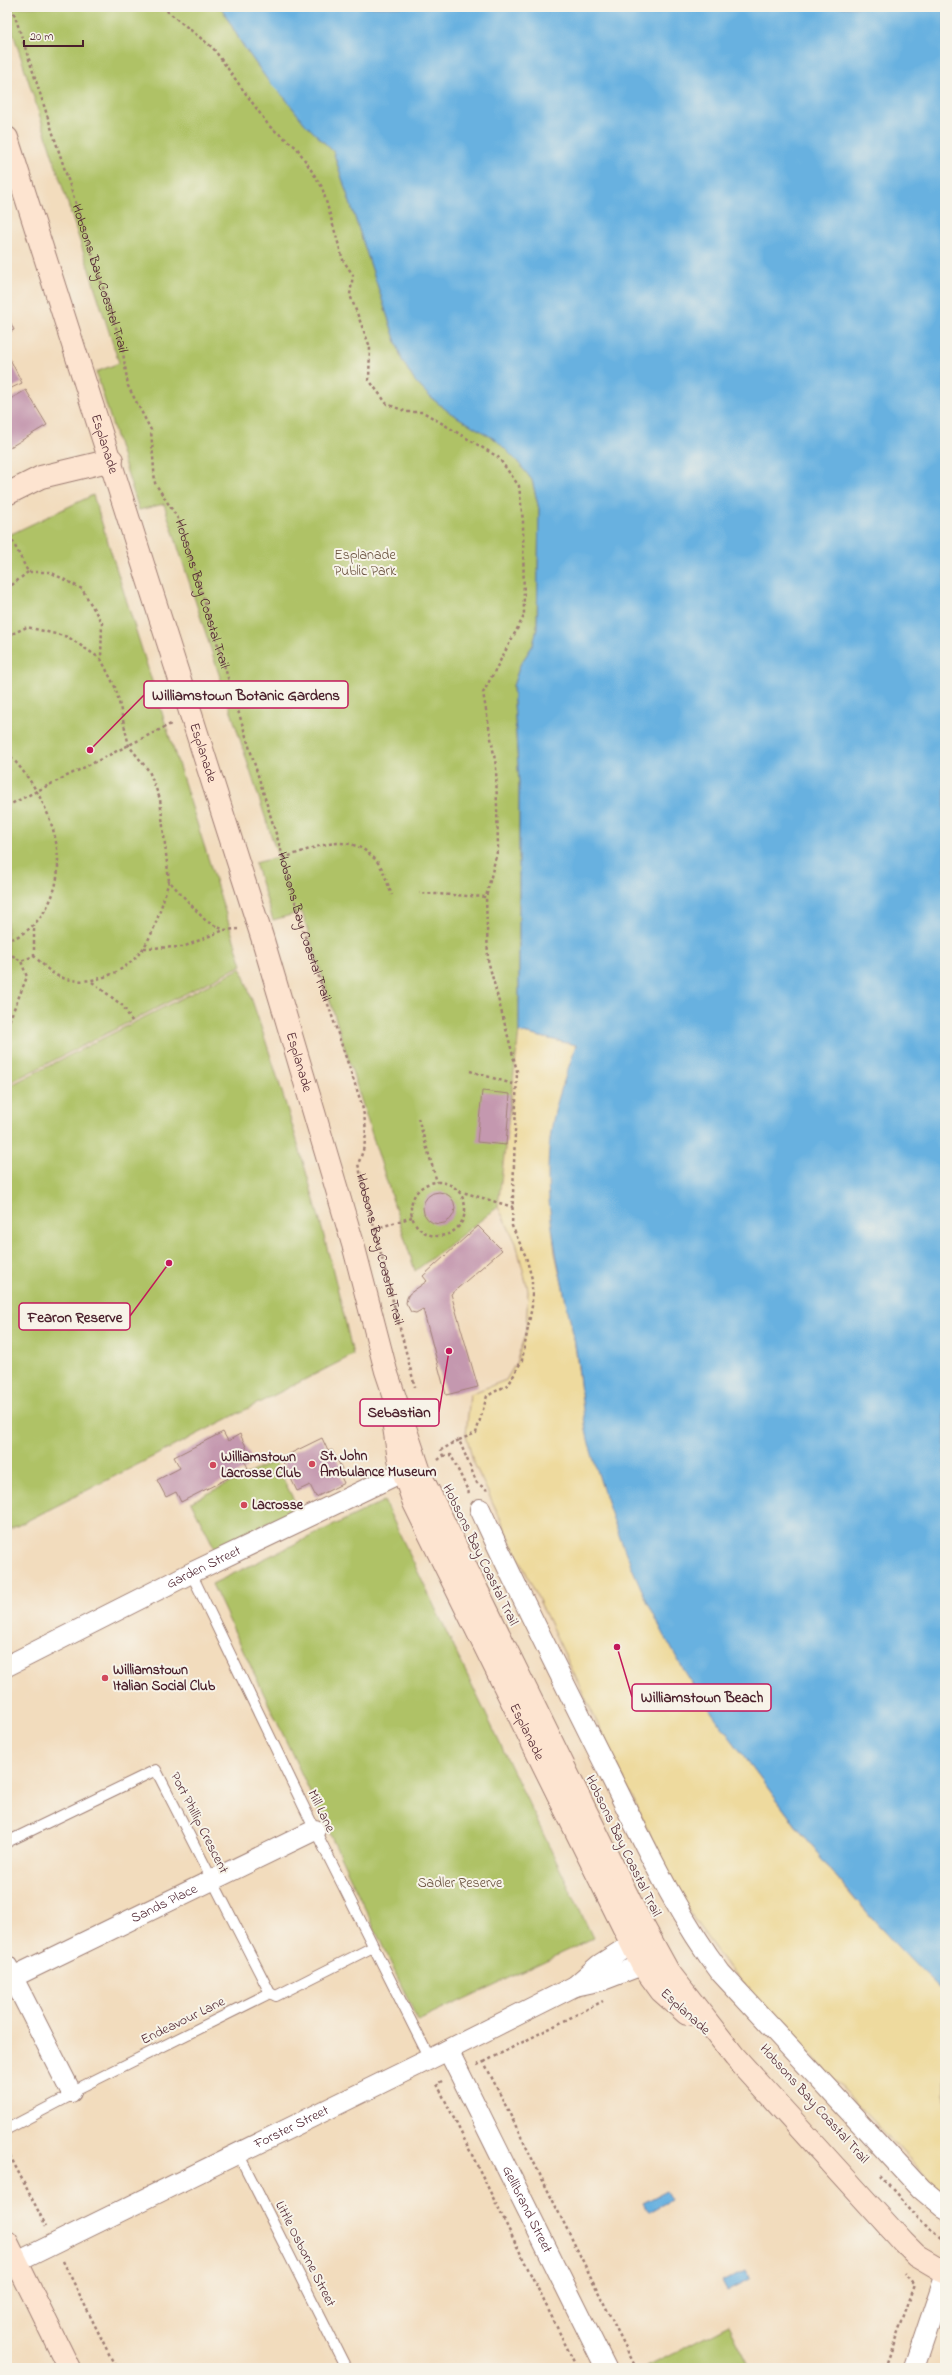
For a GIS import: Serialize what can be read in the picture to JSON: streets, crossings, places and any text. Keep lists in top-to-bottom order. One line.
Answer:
{"streets":{"street":["Hobsons Bay Coastal Trail","Esplanade","Garden Street","Sands Place","Forster Street","Gellibrand Street"],"lane":["Mill Lane","Port Phillip Crescent","Endeavour Lane","Little Osborne Street"]},"crossings":[["Esplanade","Garden Street"],["Esplanade","Forster Street"],["Garden Street","Mill Lane"],["Mill Lane","Sands Place"],["Mill Lane","Endeavour Lane"],["Mill Lane","Forster Street"],["Port Phillip Crescent","Sands Place"],["Port Phillip Crescent","Endeavour Lane"],["Forster Street","Gellibrand Street"],["Forster Street","Little Osborne Street"]],"parks":["Esplanade Public Park","Sadler Reserve"],"places":["Williamstown Botanic Gardens","Fearon Reserve","Sebastian","St. John Ambulance Museum","Williamstown Lacrosse Club","Lacrosse","Williamstown Beach","Williamstown Italian Social Club"],"scale_bar":"20 m"}
